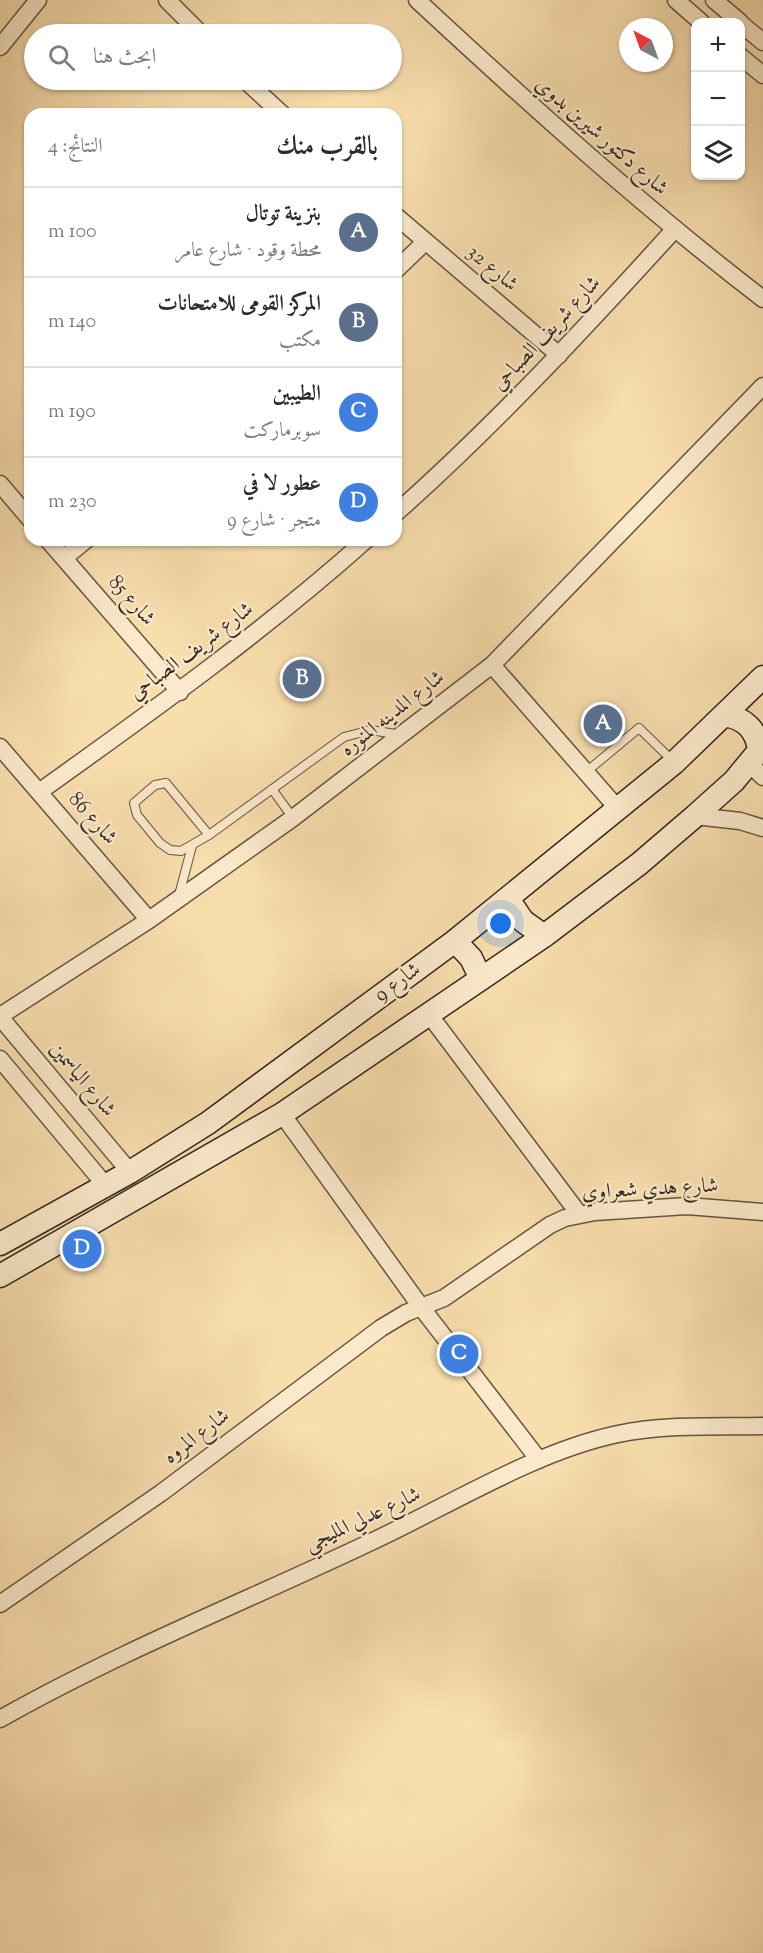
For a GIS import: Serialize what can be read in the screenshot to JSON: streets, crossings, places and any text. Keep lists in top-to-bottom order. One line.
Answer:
{"streets":{"main road":["شارع 9"],"street":["شارع دكتور شيرين بدوي","شارع 32","شارع شريف الصباحي","شارع 85","شارع المدينه المنوره","شارع 86","شارع الياسمين","شارع هدي شعراوي","شارع المروه","شارع عدلي المليجي"]},"crossings":[["شارع دكتور شيرين بدوي","شارع شريف الصباحي"],["شارع 32","شارع شريف الصباحي"],["شارع شريف الصباحي","شارع 85"],["شارع شريف الصباحي","شارع 86"],["شارع المدينه المنوره","شارع 86"],["شارع المدينه المنوره","شارع الياسمين"],["شارع 9","شارع الياسمين"],["شارع هدي شعراوي","شارع المروه"]],"north":"top left","page":{"map_buttons":["+","−"],"search":"ابحث هنا","heading":["بالقرب منك","النتائج: 4"],"list":[{"mark":"A","name":"بنزينة توتال","note":"محطة وقود · شارع عامر","value":"100 m"},{"mark":"B","name":"المركز القومى للامتحانات","note":"مكتب","value":"140 m"},{"mark":"C","name":"الطيبين","note":"سوبرماركت","value":"190 m"},{"mark":"D","name":"عطور لا في","note":"متجر · شارع 9","value":"230 m"}],"pins":["B","A","D","C"]}}
